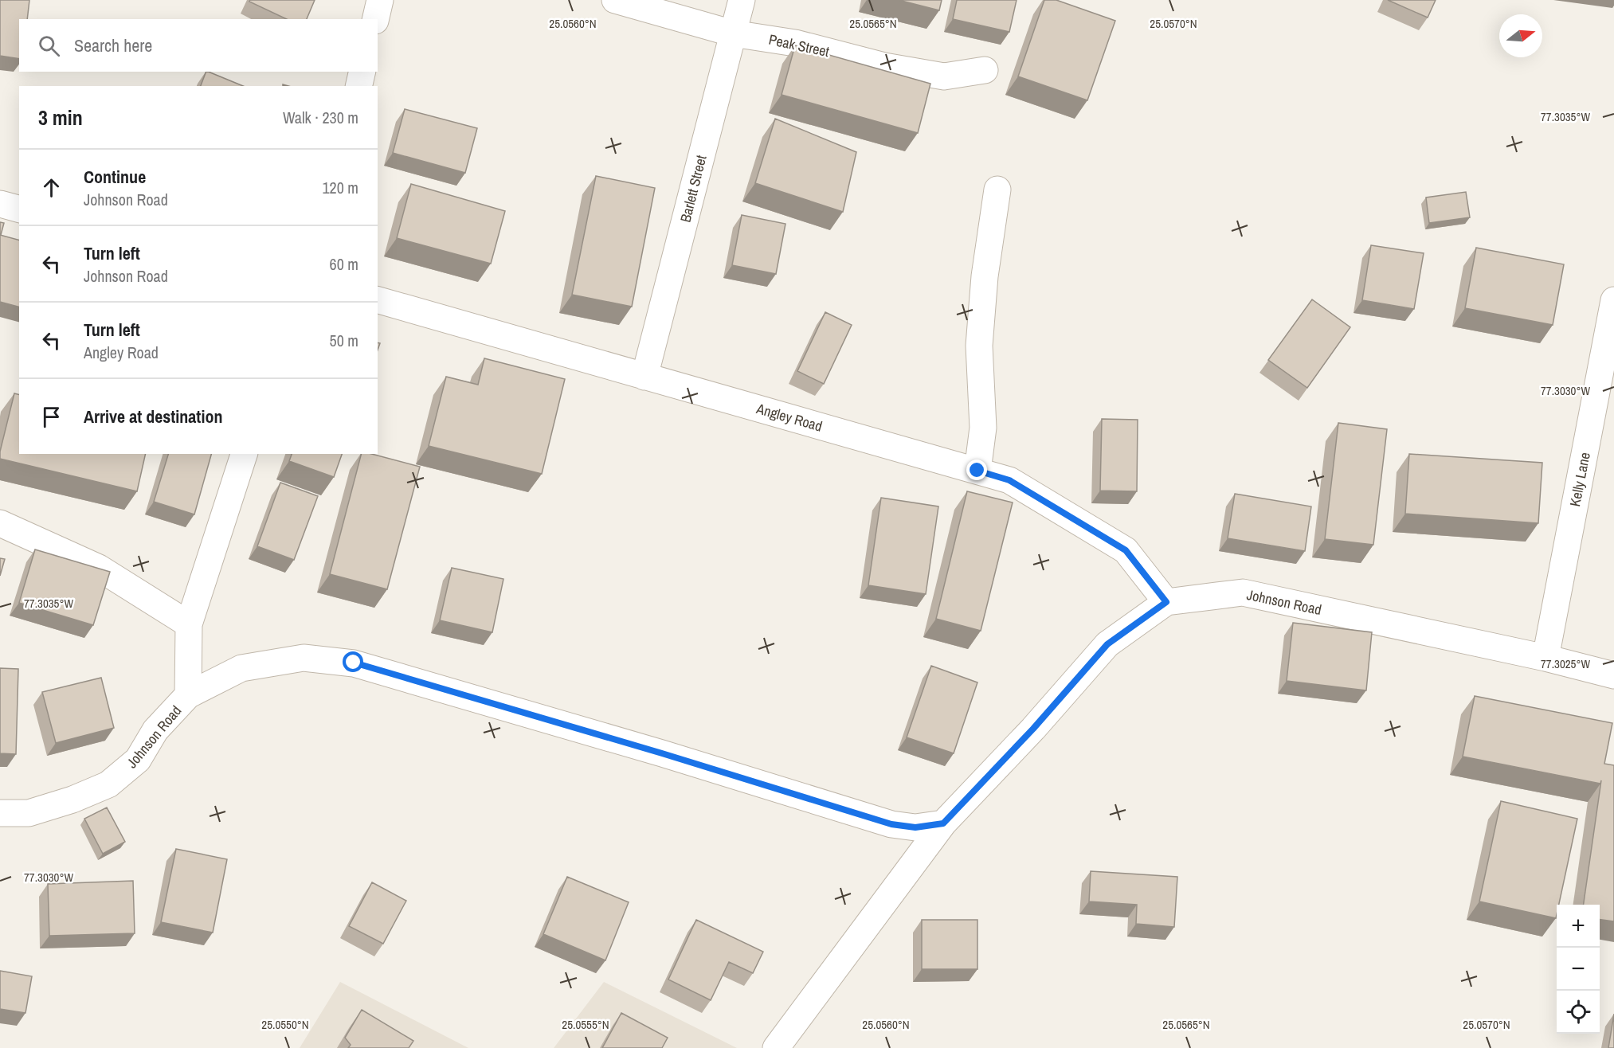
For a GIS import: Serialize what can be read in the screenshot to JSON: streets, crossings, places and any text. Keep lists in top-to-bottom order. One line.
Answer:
{"streets":{"street":["Peak Street","Barlett Street","Angley Road","Kelly Lane","Johnson Road"]},"crossings":[["Peak Street","Barlett Street"],["Barlett Street","Angley Road"],["Angley Road","Johnson Road"],["Kelly Lane","Johnson Road"]],"north":"right","page":{"search":"Search here","heading":["3 min","Walk · 230 m"],"list":[["Continue","Johnson Road","120 m"],["Turn left","Johnson Road","60 m"],["Turn left","Angley Road","50 m"],"Arrive at destination"],"map_buttons":["+","−"]},"coordinates":["25.0560°N","25.0565°N","25.0570°N","77.3035°W","77.3030°W","77.3025°W","25.0550°N","25.0555°N"]}
